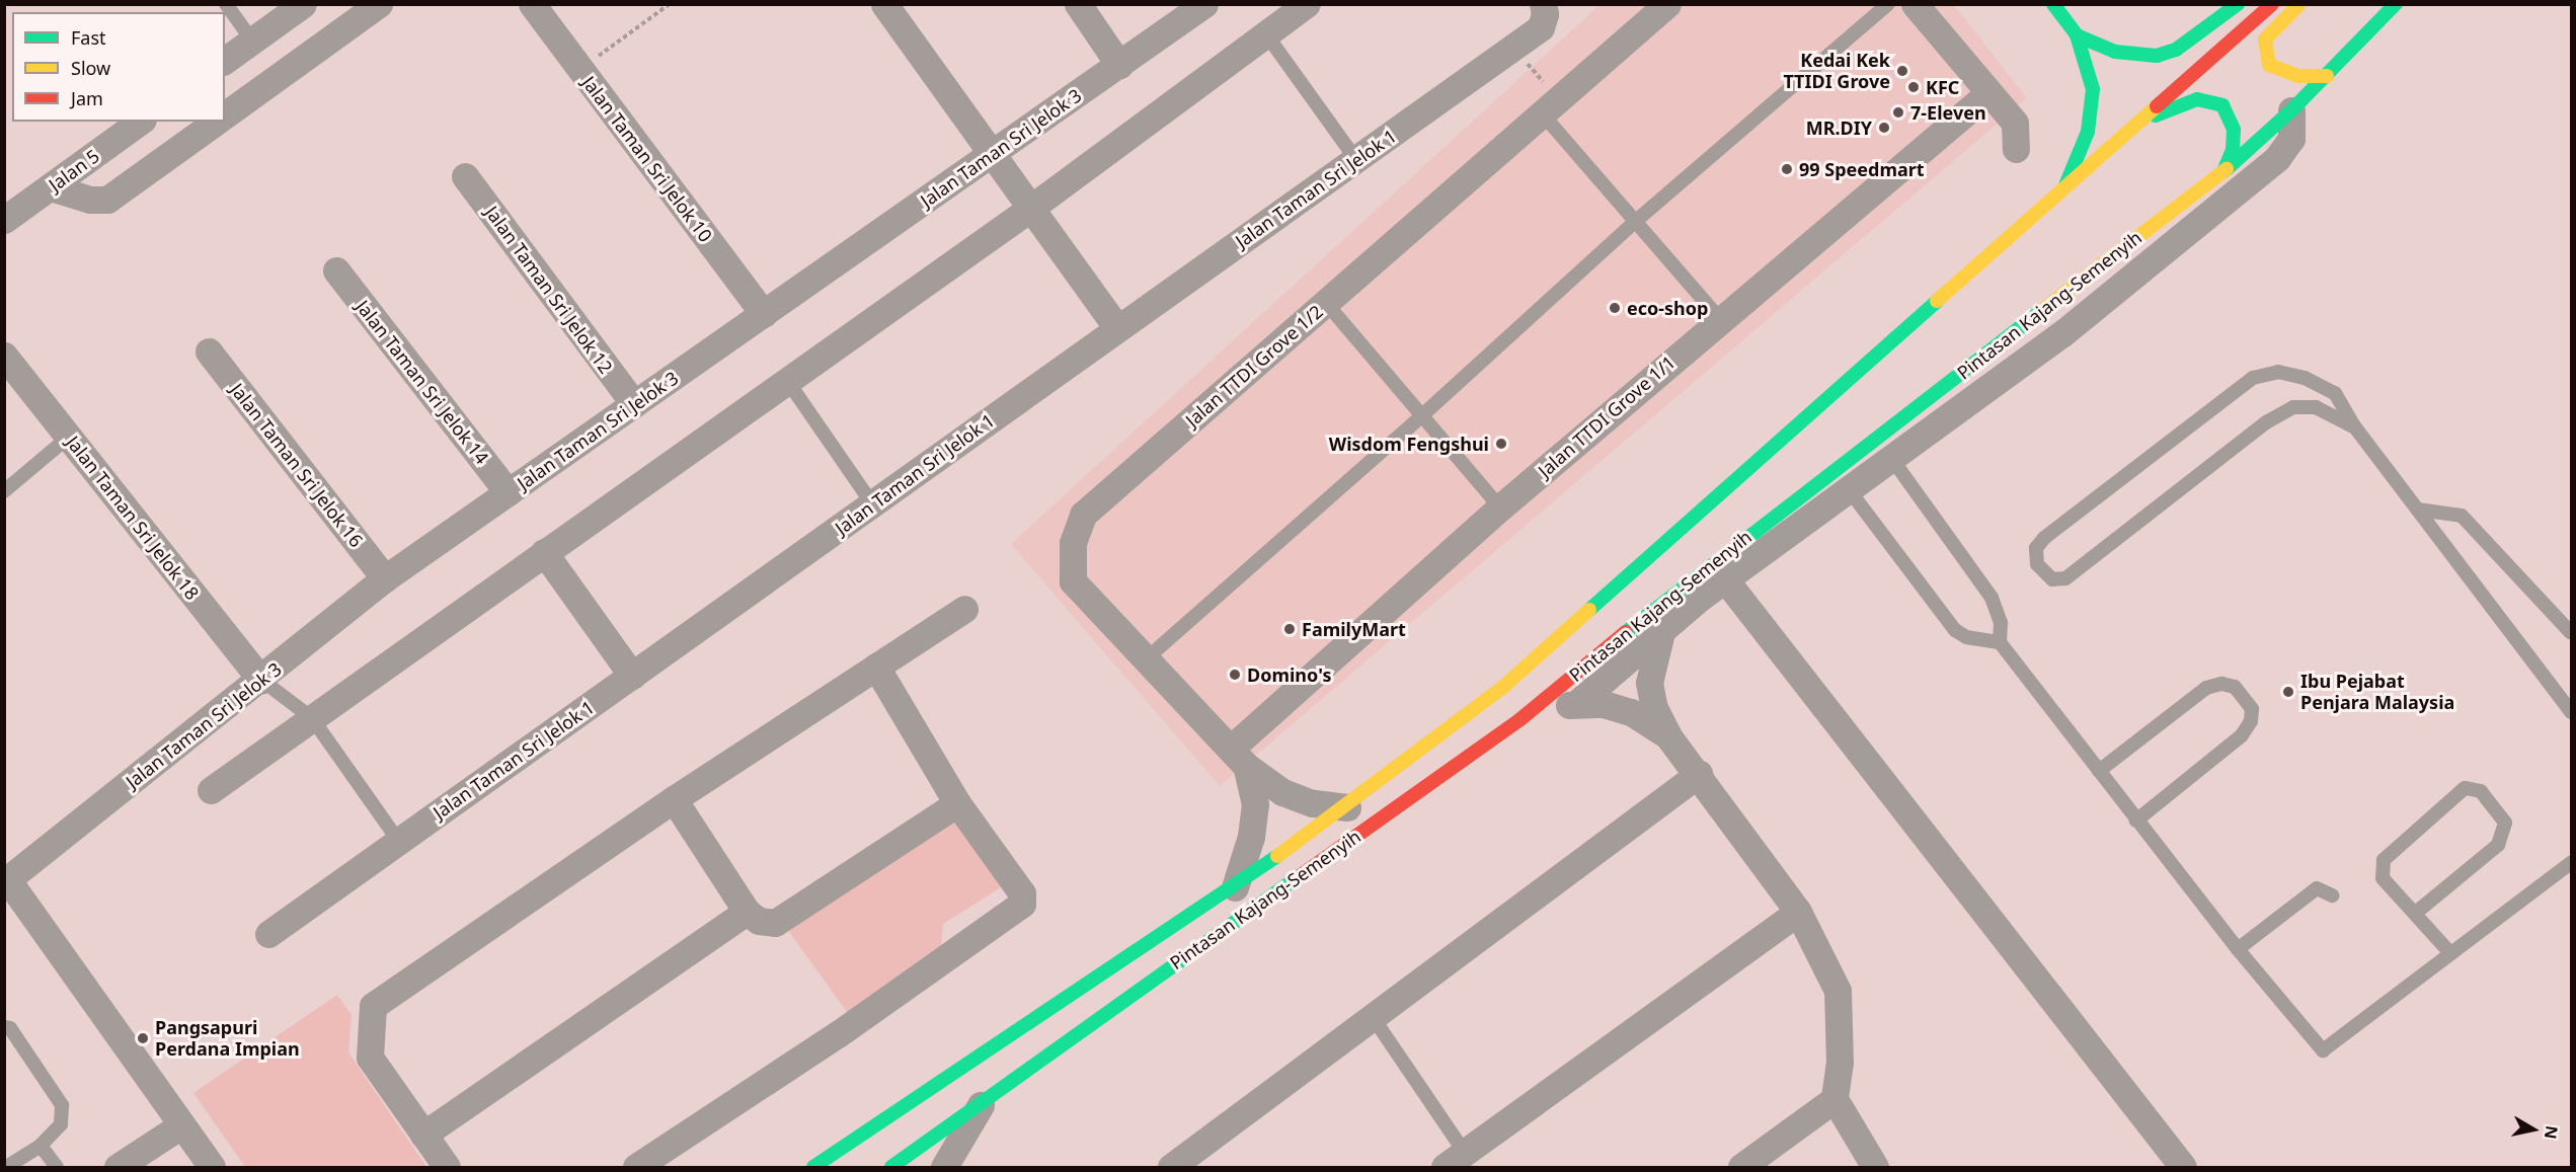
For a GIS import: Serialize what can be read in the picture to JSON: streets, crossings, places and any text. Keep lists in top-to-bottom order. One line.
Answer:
{"streets":{"main road":["Pintasan Kajang-Semenyih"],"street":["Jalan Taman Sri Jelok 3","Jalan Taman Sri Jelok 10","Jalan 5","Jalan Taman Sri Jelok 1","Jalan Taman Sri Jelok 12","Jalan TTDI Grove 1/2","Jalan Taman Sri Jelok 14","Jalan TTDI Grove 1/1","Jalan Taman Sri Jelok 16","Jalan Taman Sri Jelok 18"]},"crossings":[["Jalan Taman Sri Jelok 3","Jalan Taman Sri Jelok 10"],["Jalan Taman Sri Jelok 3","Jalan Taman Sri Jelok 12"],["Jalan Taman Sri Jelok 3","Jalan Taman Sri Jelok 14"],["Jalan Taman Sri Jelok 3","Jalan Taman Sri Jelok 16"],["Jalan Taman Sri Jelok 3","Jalan Taman Sri Jelok 18"],["Pintasan Kajang-Semenyih","Jalan TTDI Grove 1/2"],["Jalan TTDI Grove 1/2","Jalan TTDI Grove 1/1"]],"places":["Kedai Kek TTIDI Grove","KFC","7-Eleven","MR.DIY","99 Speedmart","eco-shop","Wisdom Fengshui","FamilyMart","Domino's","Ibu Pejabat Penjara Malaysia","Pangsapuri Perdana Impian"],"legend":["Fast","Slow","Jam"],"north":"right"}
